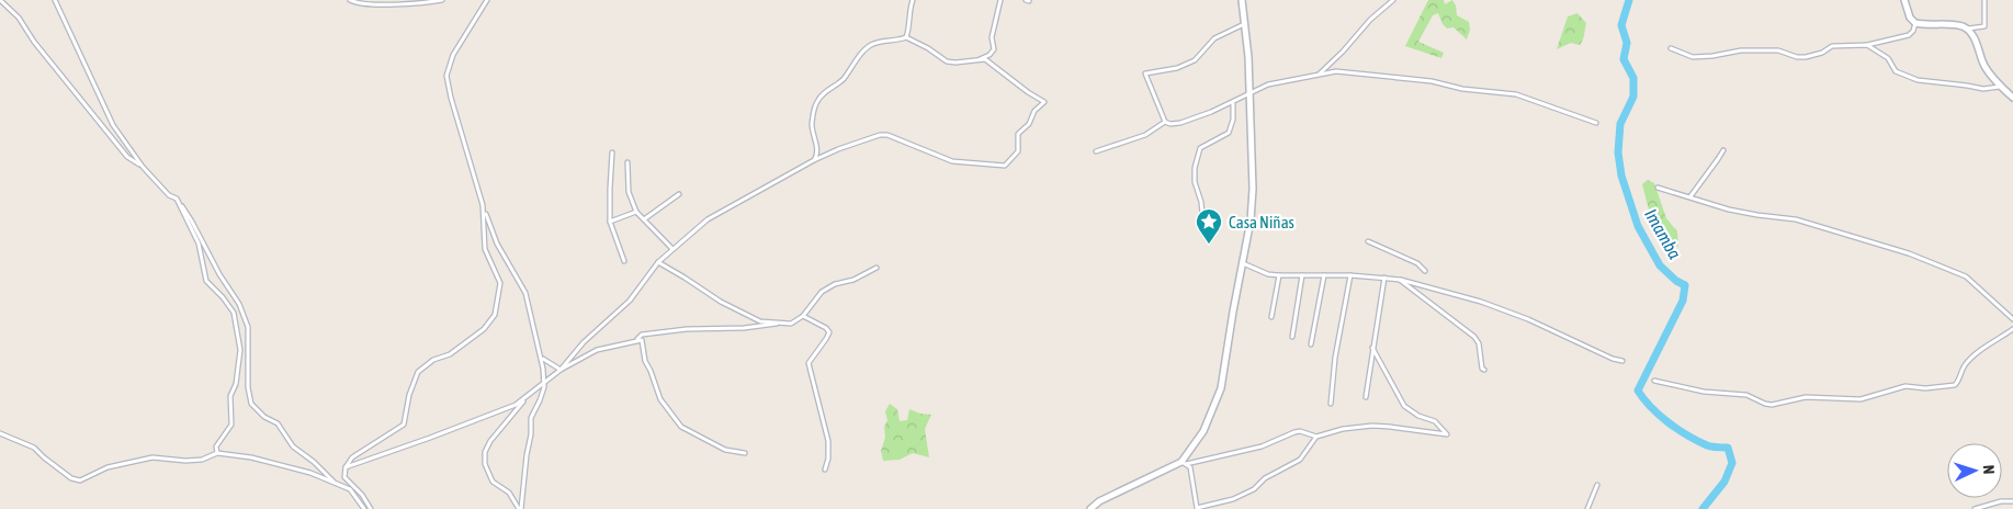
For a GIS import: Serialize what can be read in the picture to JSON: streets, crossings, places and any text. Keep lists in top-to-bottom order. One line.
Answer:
{"water":["Imamba"],"places":{"place":["Casa Niñas"]},"north":"right"}
